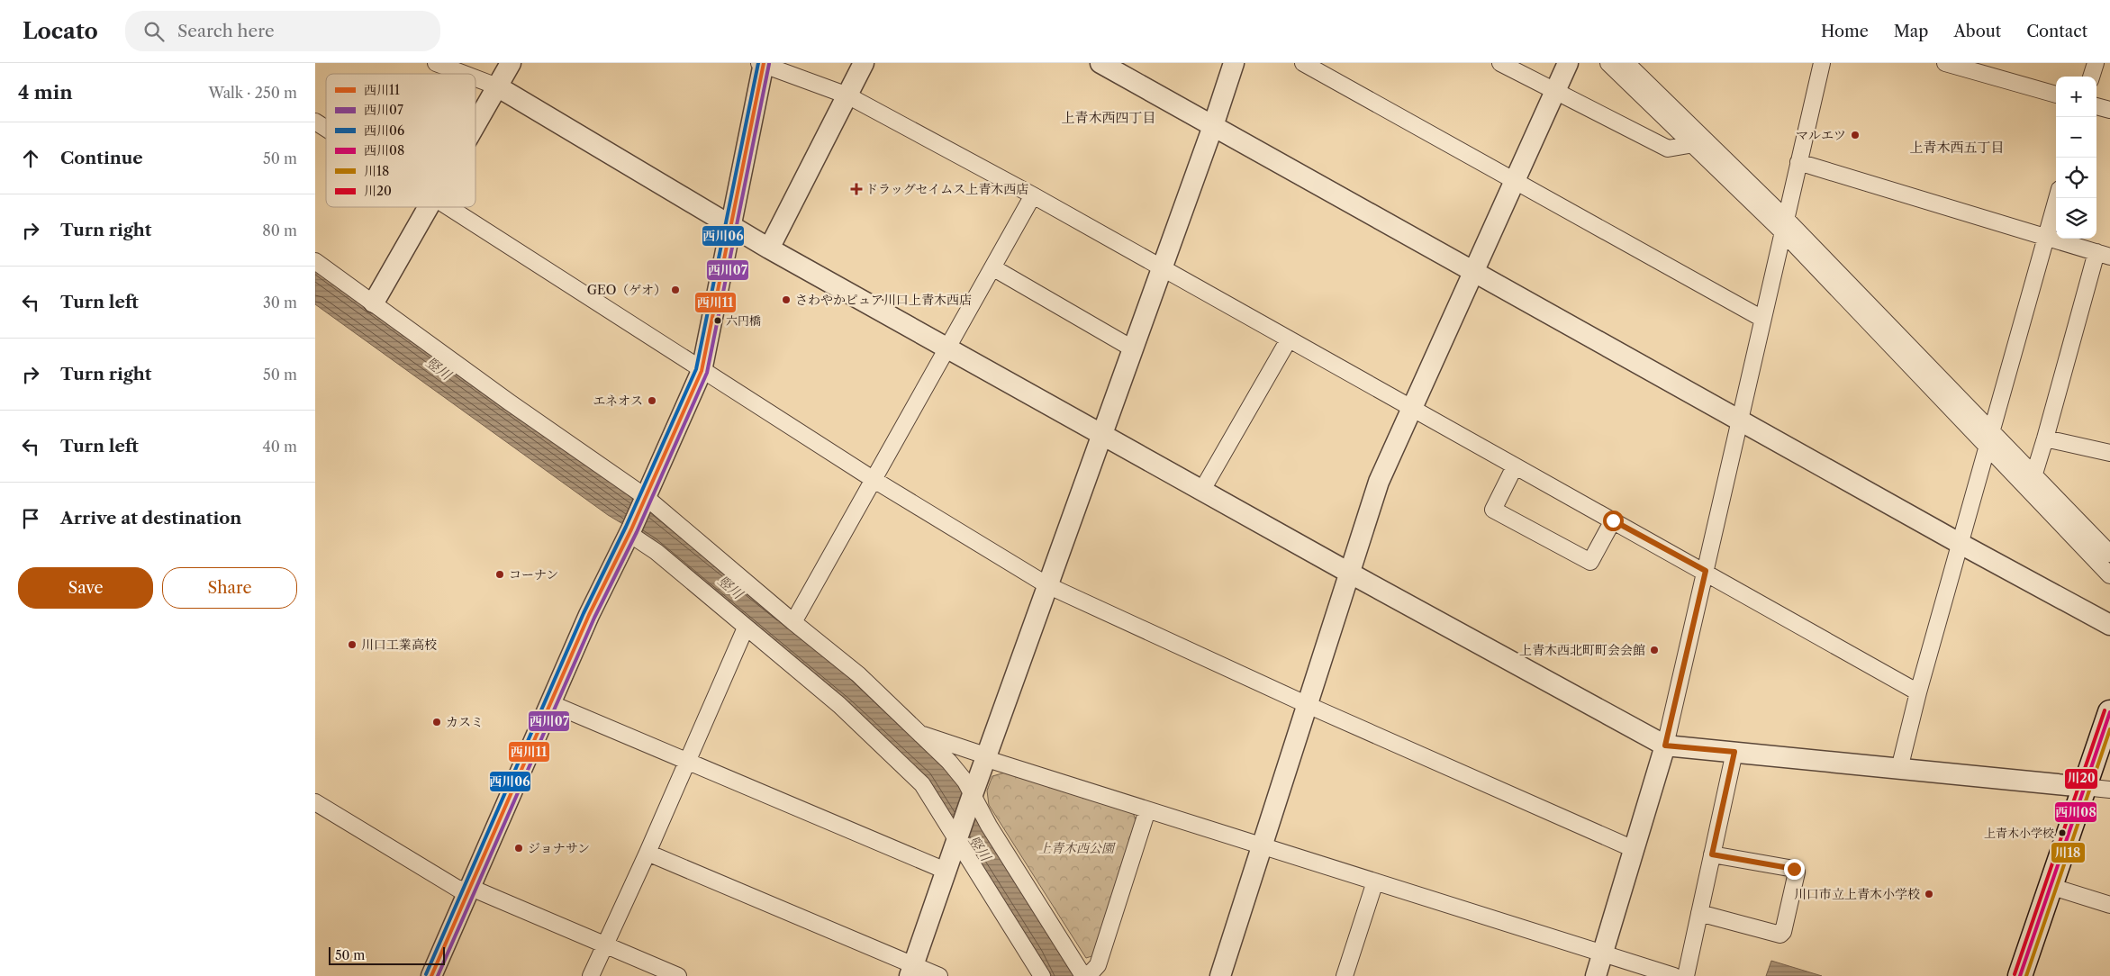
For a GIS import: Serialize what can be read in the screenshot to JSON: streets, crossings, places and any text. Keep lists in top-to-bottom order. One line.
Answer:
{"districts":["上青木西四丁目","上青木西五丁目"],"water":["竪川"],"parks":["上青木西公園"],"places":{"other":["マルエツ","GEO（ゲオ）","さわやかピュア川口上青木西店","六円橋","エネオス","コーナン","川口工業高校","上青木西北町町会会館","カスミ","上青木小学校","ジョナサン","川口市立上青木小学校"],"health":["ドラッグセイムス上青木西店"]},"lines":["transit line 西川11","transit line 西川06","transit line 西川07","transit line 川20","transit line 西川08","transit line 川18"],"legend":["西川11","西川07","西川06","西川08","川18","川20"],"scale_bar":"50 m","page":{"header":"Locato","search":"Search here","nav":["Home","Map","About","Contact"],"heading":["4 min","Walk · 250 m"],"map_buttons":["+","−"],"list":[["Continue","50 m"],["Turn right","80 m"],["Turn left","30 m"],["Turn right","50 m"],["Turn left","40 m"],"Arrive at destination"],"buttons":["Save","Share"],"scale":"50 m"}}
